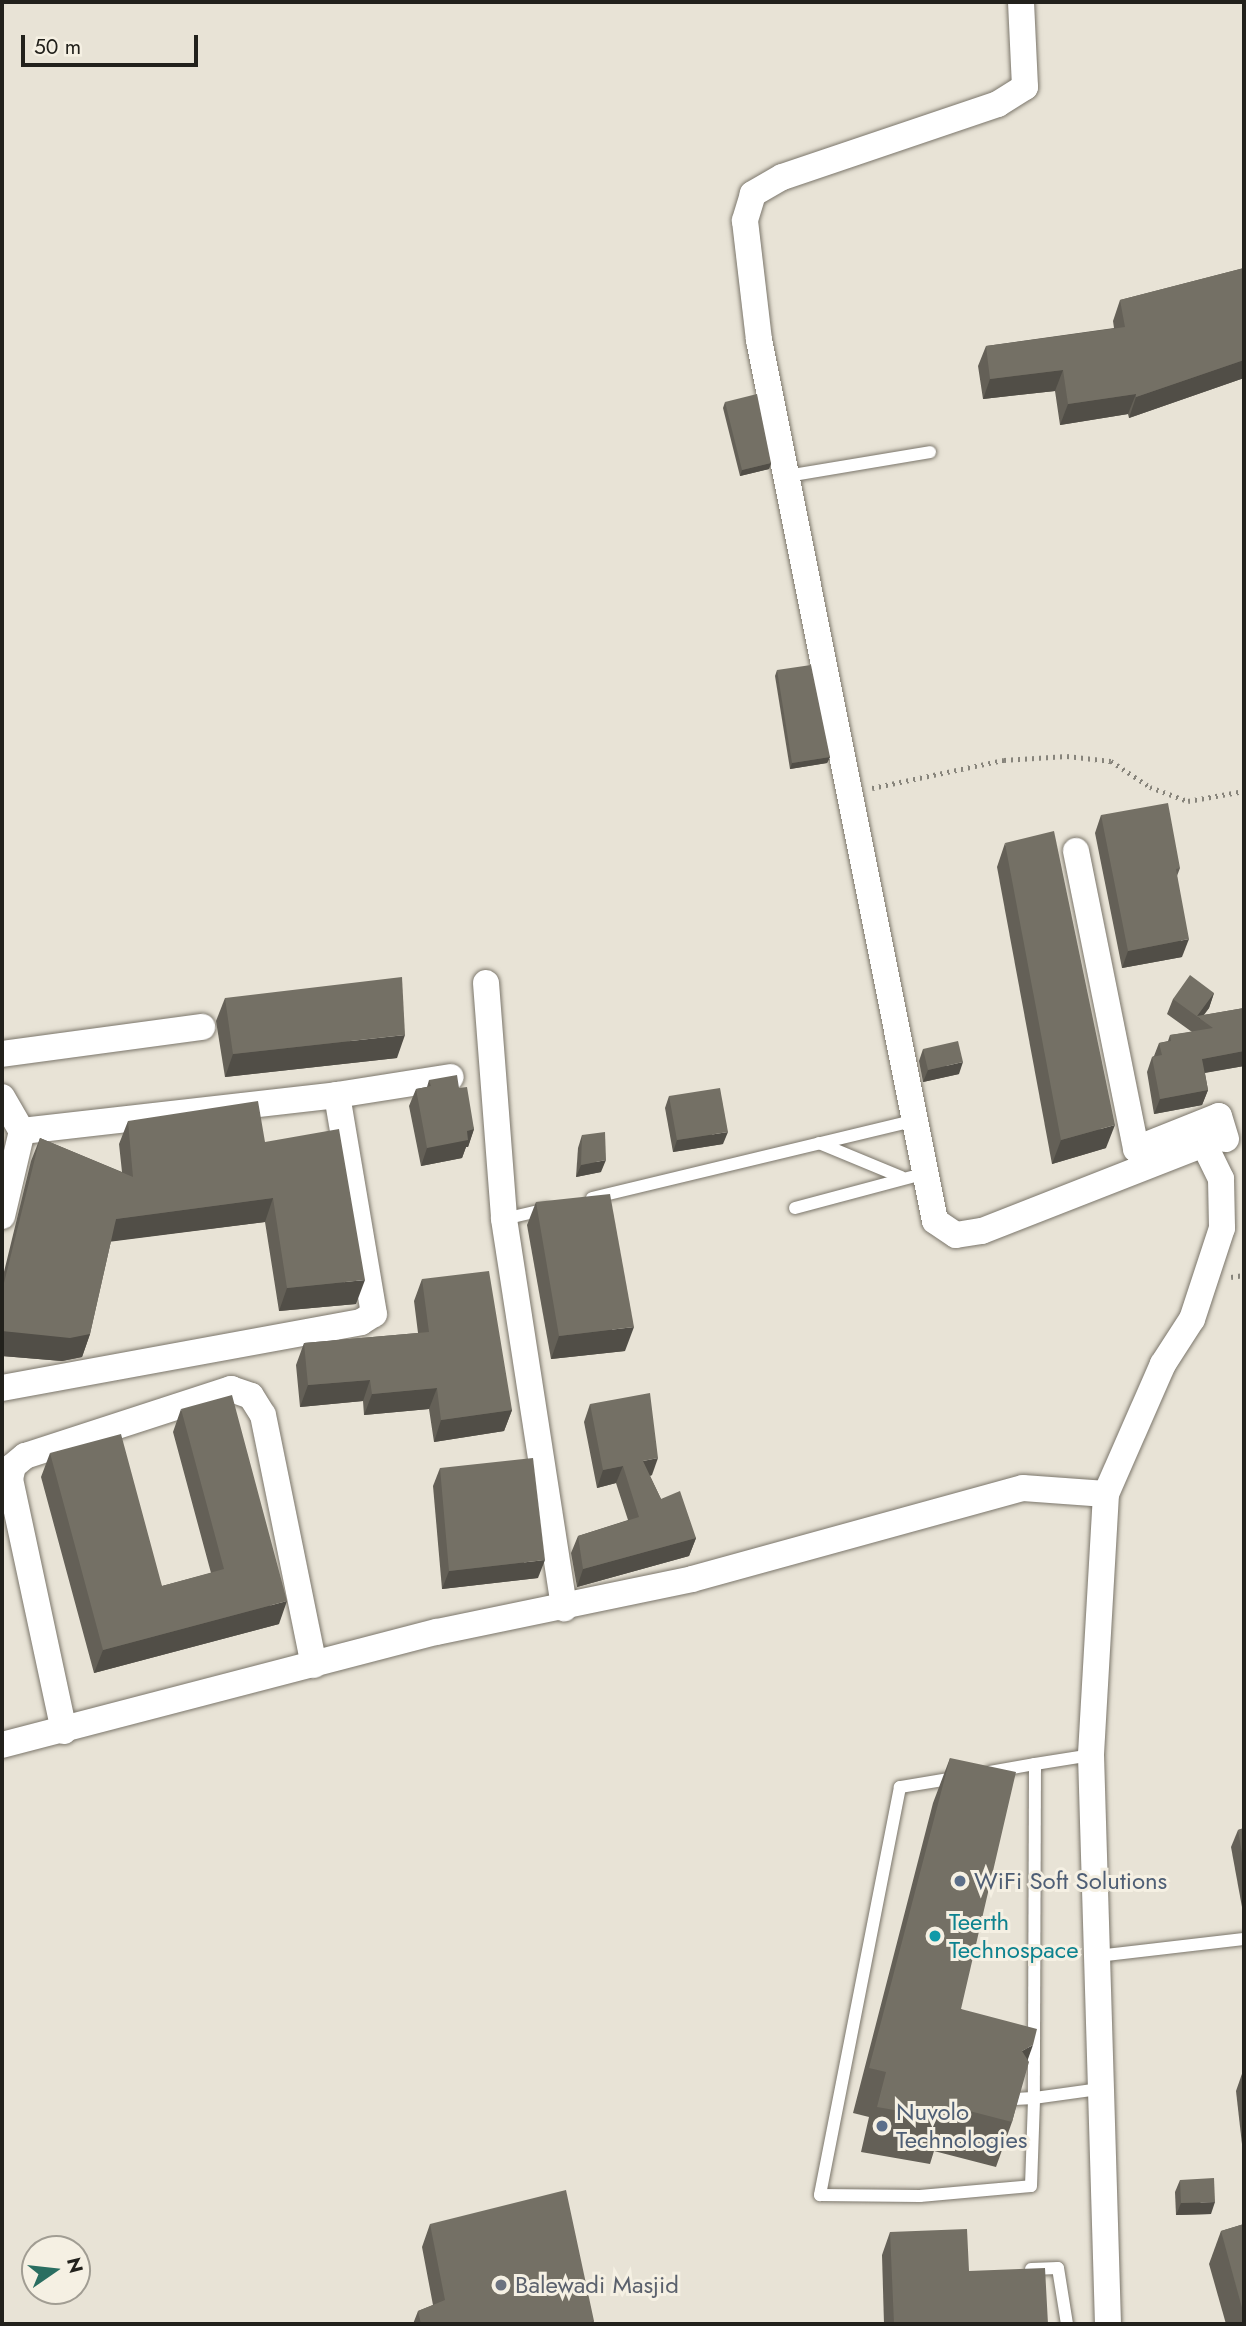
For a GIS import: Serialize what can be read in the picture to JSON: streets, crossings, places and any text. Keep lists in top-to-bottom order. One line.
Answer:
{"places":["WiFi Soft Solutions","Teerth Technospace","Nuvolo Technologies","Balewadi Masjid"],"scale_bar":"50 m","north":"right"}
